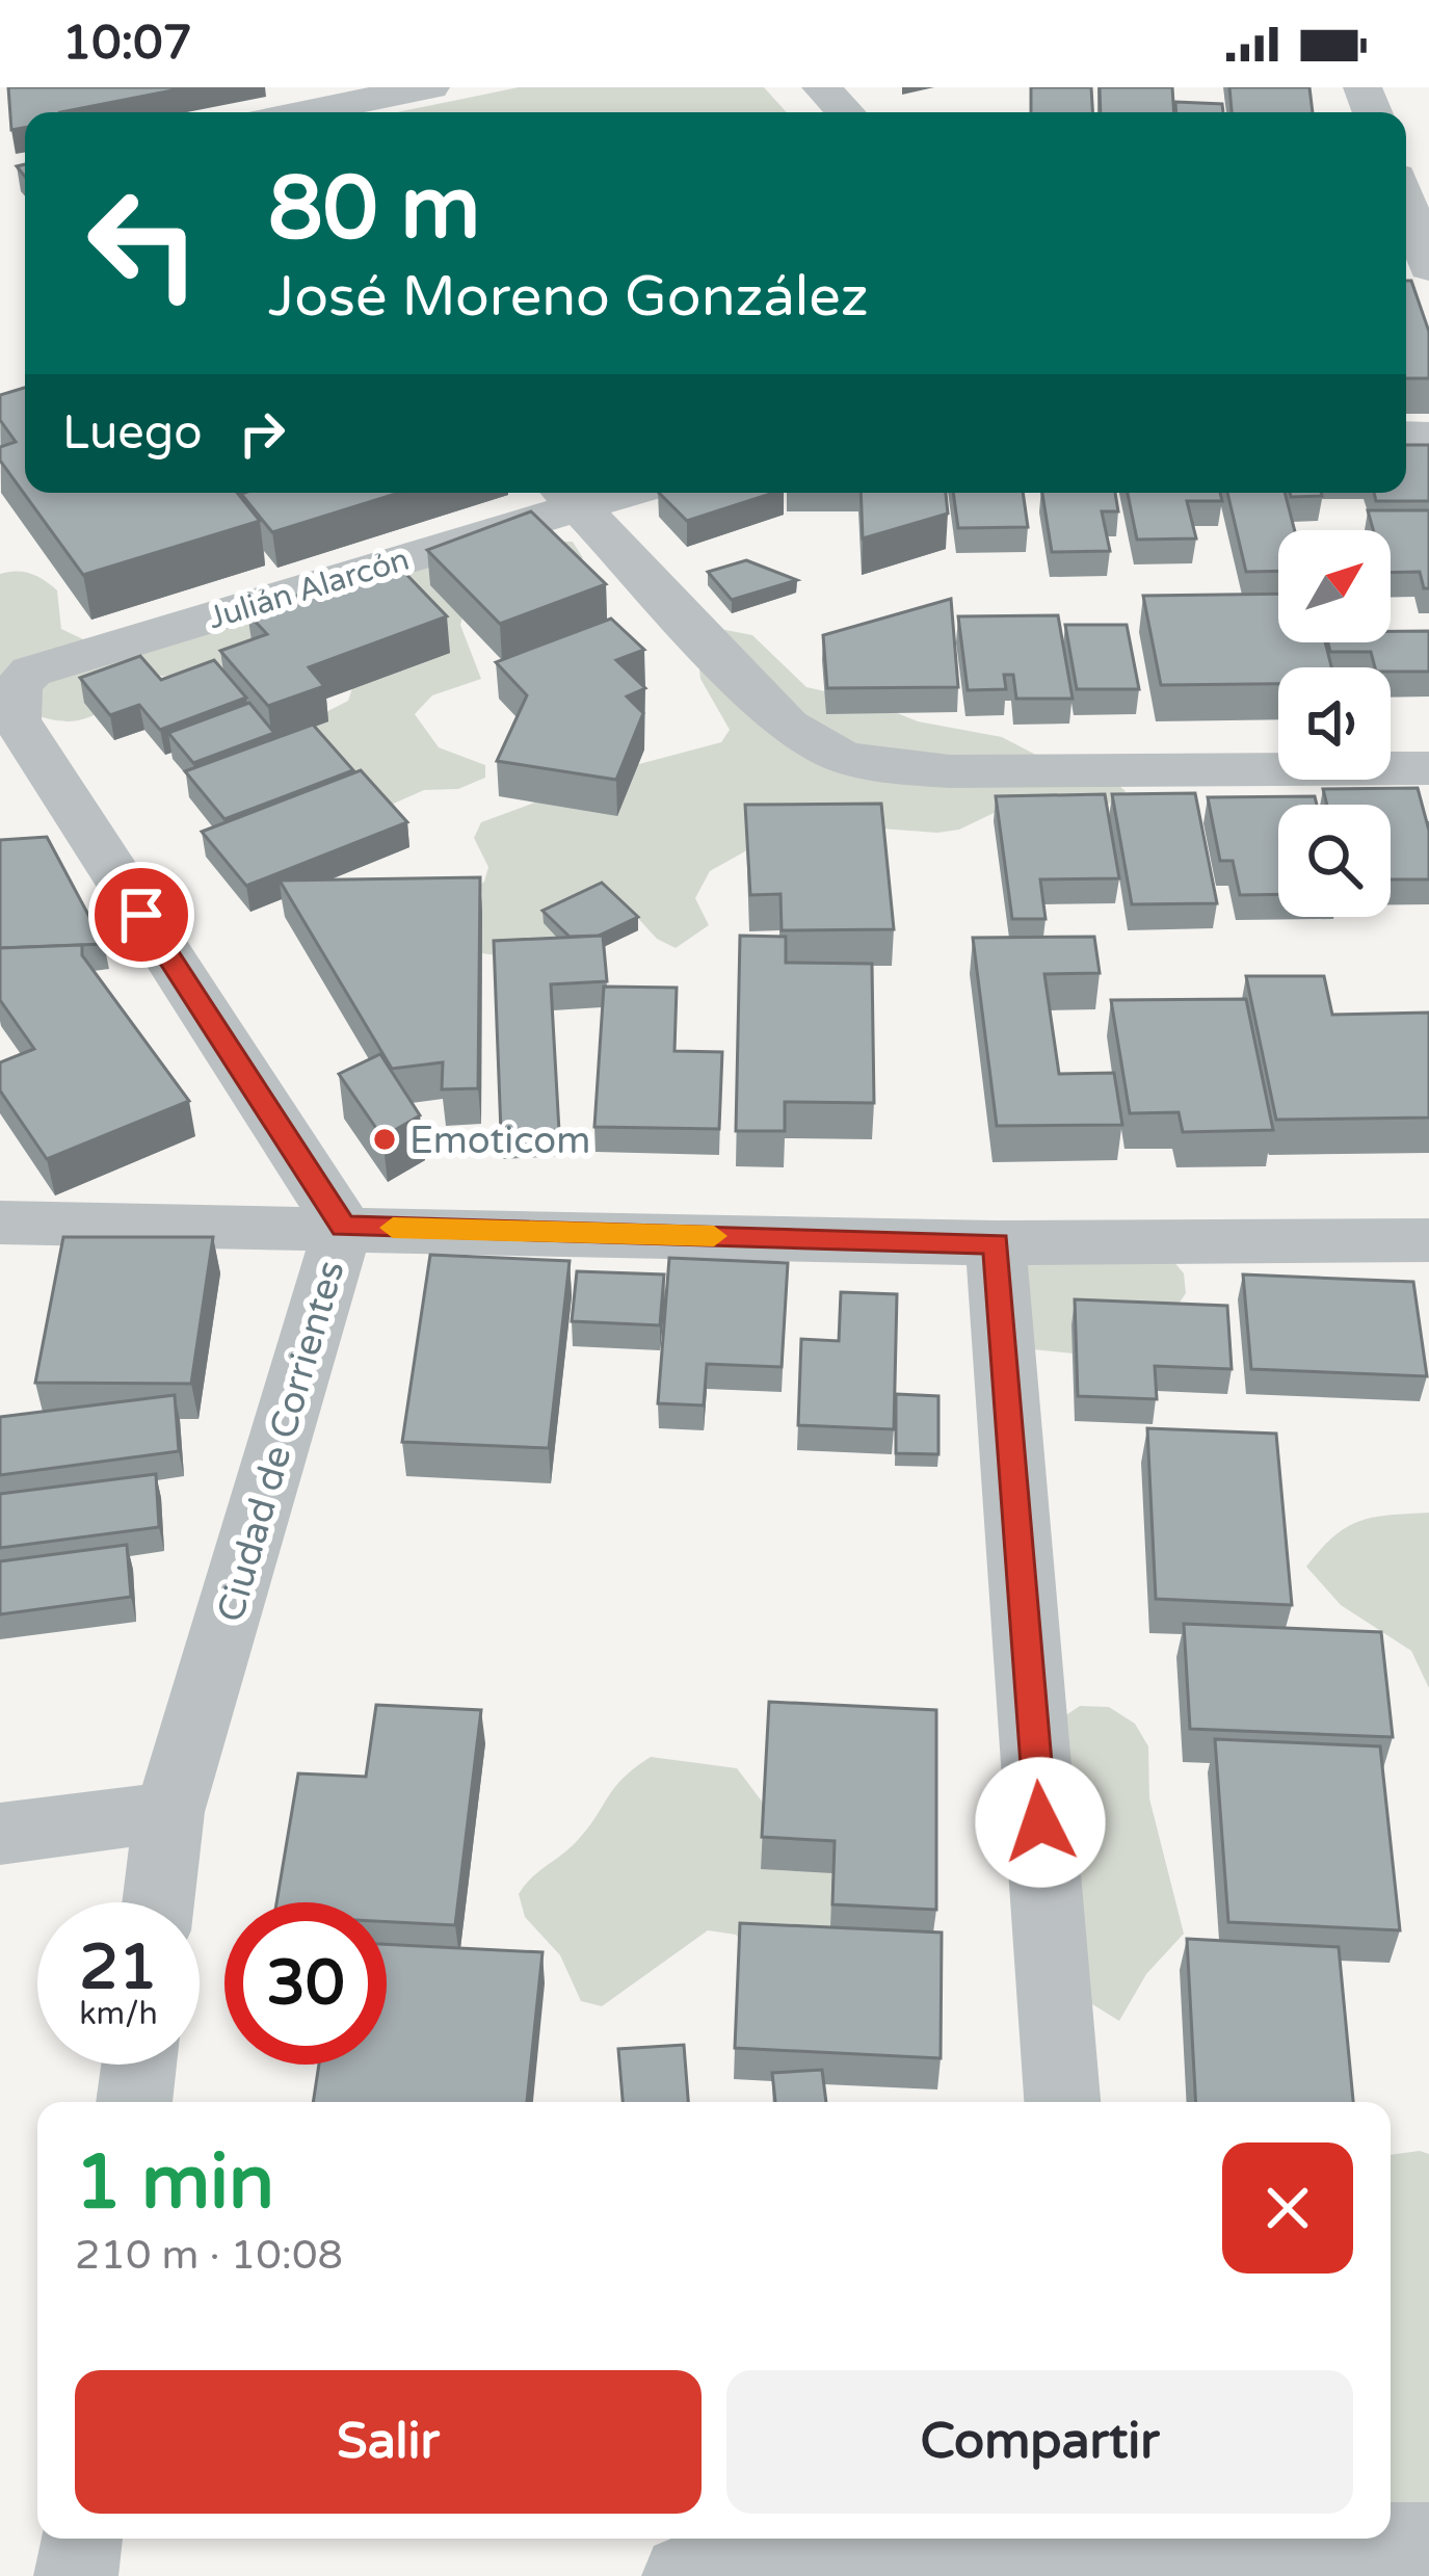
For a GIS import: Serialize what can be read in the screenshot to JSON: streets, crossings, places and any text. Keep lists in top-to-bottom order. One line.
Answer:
{"streets":{"street":["Julián Alarcón","Ciudad de Corrientes"]},"crossings":[["Julián Alarcón","Ciudad de Corrientes"]],"places":["Emoticom"],"north":"top right","page":{"status":"10:07","turn":["80 m","José Moreno González"],"then":"Luego","speed":"21 km/h","limit":"30","heading":["1 min","210 m · 10:08"],"buttons":["Salir","Compartir"]}}
